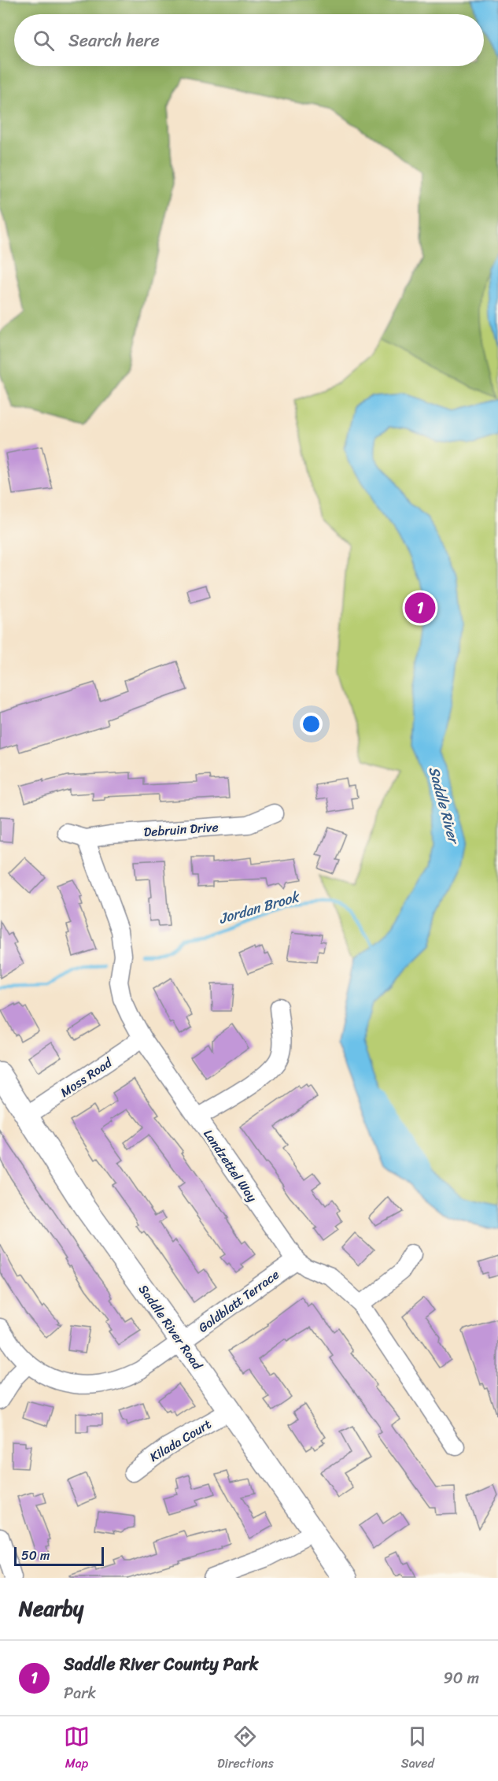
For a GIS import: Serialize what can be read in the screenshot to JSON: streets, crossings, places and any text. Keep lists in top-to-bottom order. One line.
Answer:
{"streets":{"main road":["Saddle River Road"],"street":["Debruin Drive","Moss Road","Landzettel Way","Goldblatt Terrace","Kilada Court"]},"crossings":[["Debruin Drive","Landzettel Way"],["Moss Road","Landzettel Way"],["Moss Road","Saddle River Road"],["Landzettel Way","Goldblatt Terrace"],["Goldblatt Terrace","Saddle River Road"],["Saddle River Road","Kilada Court"]],"water":["Saddle River","Jordan Brook"],"scale_bar":"50 m","page":{"search":"Search here","pins":"1","scale":"50 m","heading":"Nearby","list":[{"mark":"1","name":"Saddle River County Park","note":"Park","value":"90 m"}],"nav":["Map","Directions","Saved"]}}
